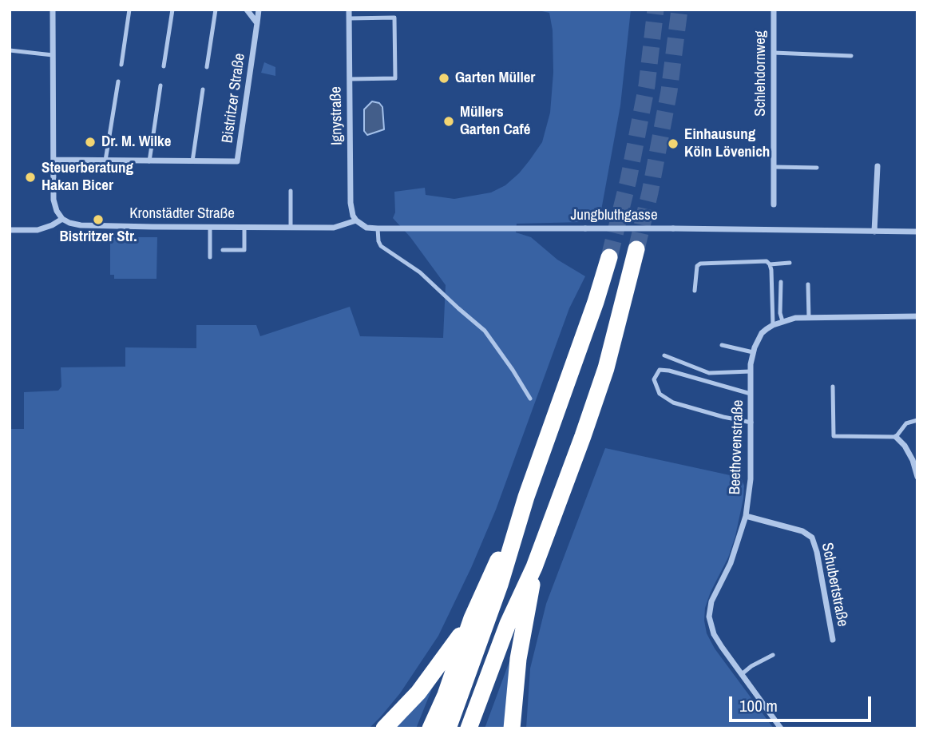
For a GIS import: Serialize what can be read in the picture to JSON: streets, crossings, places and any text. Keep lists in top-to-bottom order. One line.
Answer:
{"streets":{"street":["Schlehdornweg","Bistritzer Straße","Ignystraße","Kronstädter Straße","Jungbluthgasse","Beethovenstraße","Schubertstraße"]},"crossings":[["Ignystraße","Kronstädter Straße"],["Ignystraße","Jungbluthgasse"],["Kronstädter Straße","Jungbluthgasse"],["Beethovenstraße","Schubertstraße"]],"places":["Garten Müller","Müllers Garten Café","Dr. M. Wilke","Einhausung Köln Lövenich","Steuerberatung Hakan Bicer","Bistritzer Str."],"scale_bar":"100 m"}
